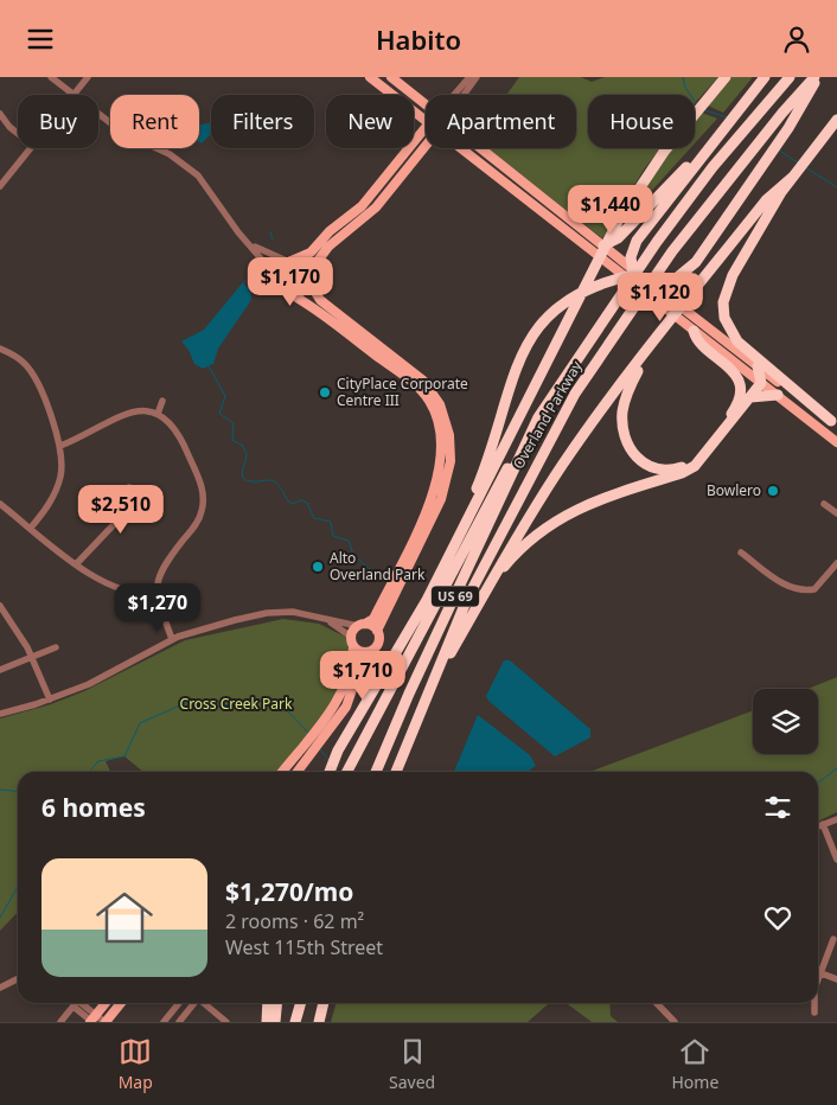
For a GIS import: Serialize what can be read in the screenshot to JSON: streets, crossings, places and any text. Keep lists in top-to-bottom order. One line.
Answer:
{"streets":{"highway":["Overland Parkway","US 69"]},"parks":["Cross Creek Park"],"places":["CityPlace Corporate Centre III","Bowlero","Alto Overland Park"],"page":{"header":"Habito","chip":["Buy","Rent","Filters","New","Apartment","House"],"price":["$1,440","$1,170","$1,120","$2,510","$1,270","$1,710"],"heading":"6 homes","list":[{"name":"$1,270/mo","note":"2 rooms · 62 m² · West 115th Street"}],"tabs":["Map","Saved","Home"]}}
